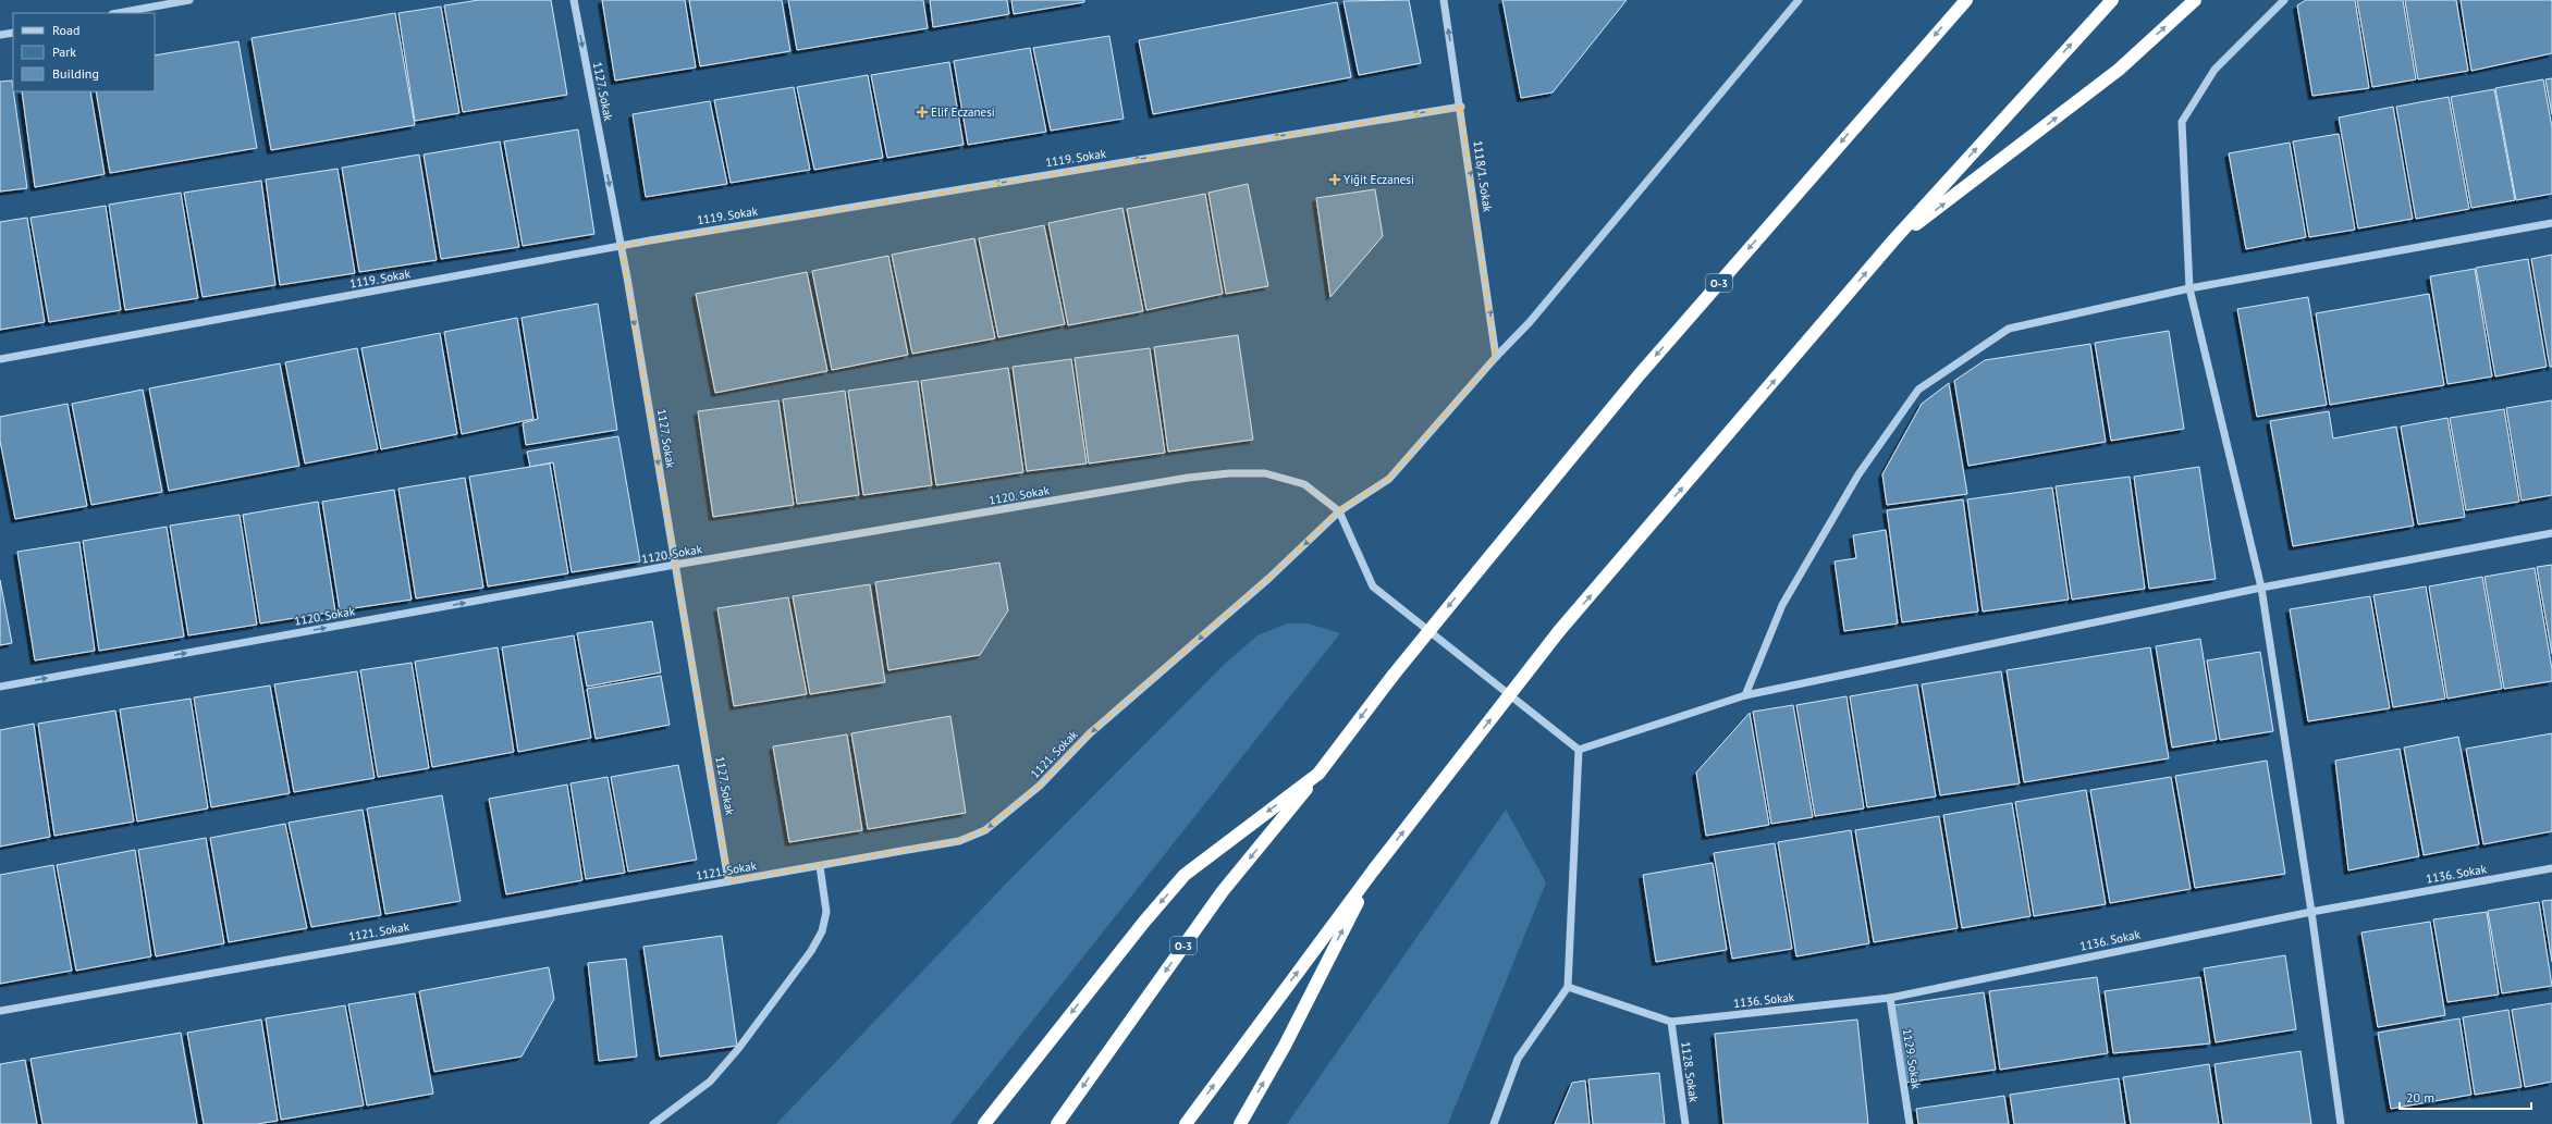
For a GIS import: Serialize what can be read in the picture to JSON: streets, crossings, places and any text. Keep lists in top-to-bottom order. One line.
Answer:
{"streets":{"highway":["O-3"],"street":["1127. Sokak","1119. Sokak","1118/1. Sokak","1120. Sokak","1121. Sokak","1136. Sokak","1129. Sokak","1128. Sokak"]},"crossings":[["1127. Sokak","1119. Sokak"],["1127. Sokak","1120. Sokak"],["1127. Sokak","1121. Sokak"],["1119. Sokak","1118/1. Sokak"],["1118/1. Sokak","1121. Sokak"],["1120. Sokak","1121. Sokak"],["1136. Sokak","1129. Sokak"],["1136. Sokak","1128. Sokak"]],"one_way":["1127. Sokak","1119. Sokak","1118/1. Sokak","1120. Sokak"],"places":{"health":["Elif Eczanesi","Yiğit Eczanesi"]},"legend":["Road","Park","Building"],"scale_bar":"20 m"}
